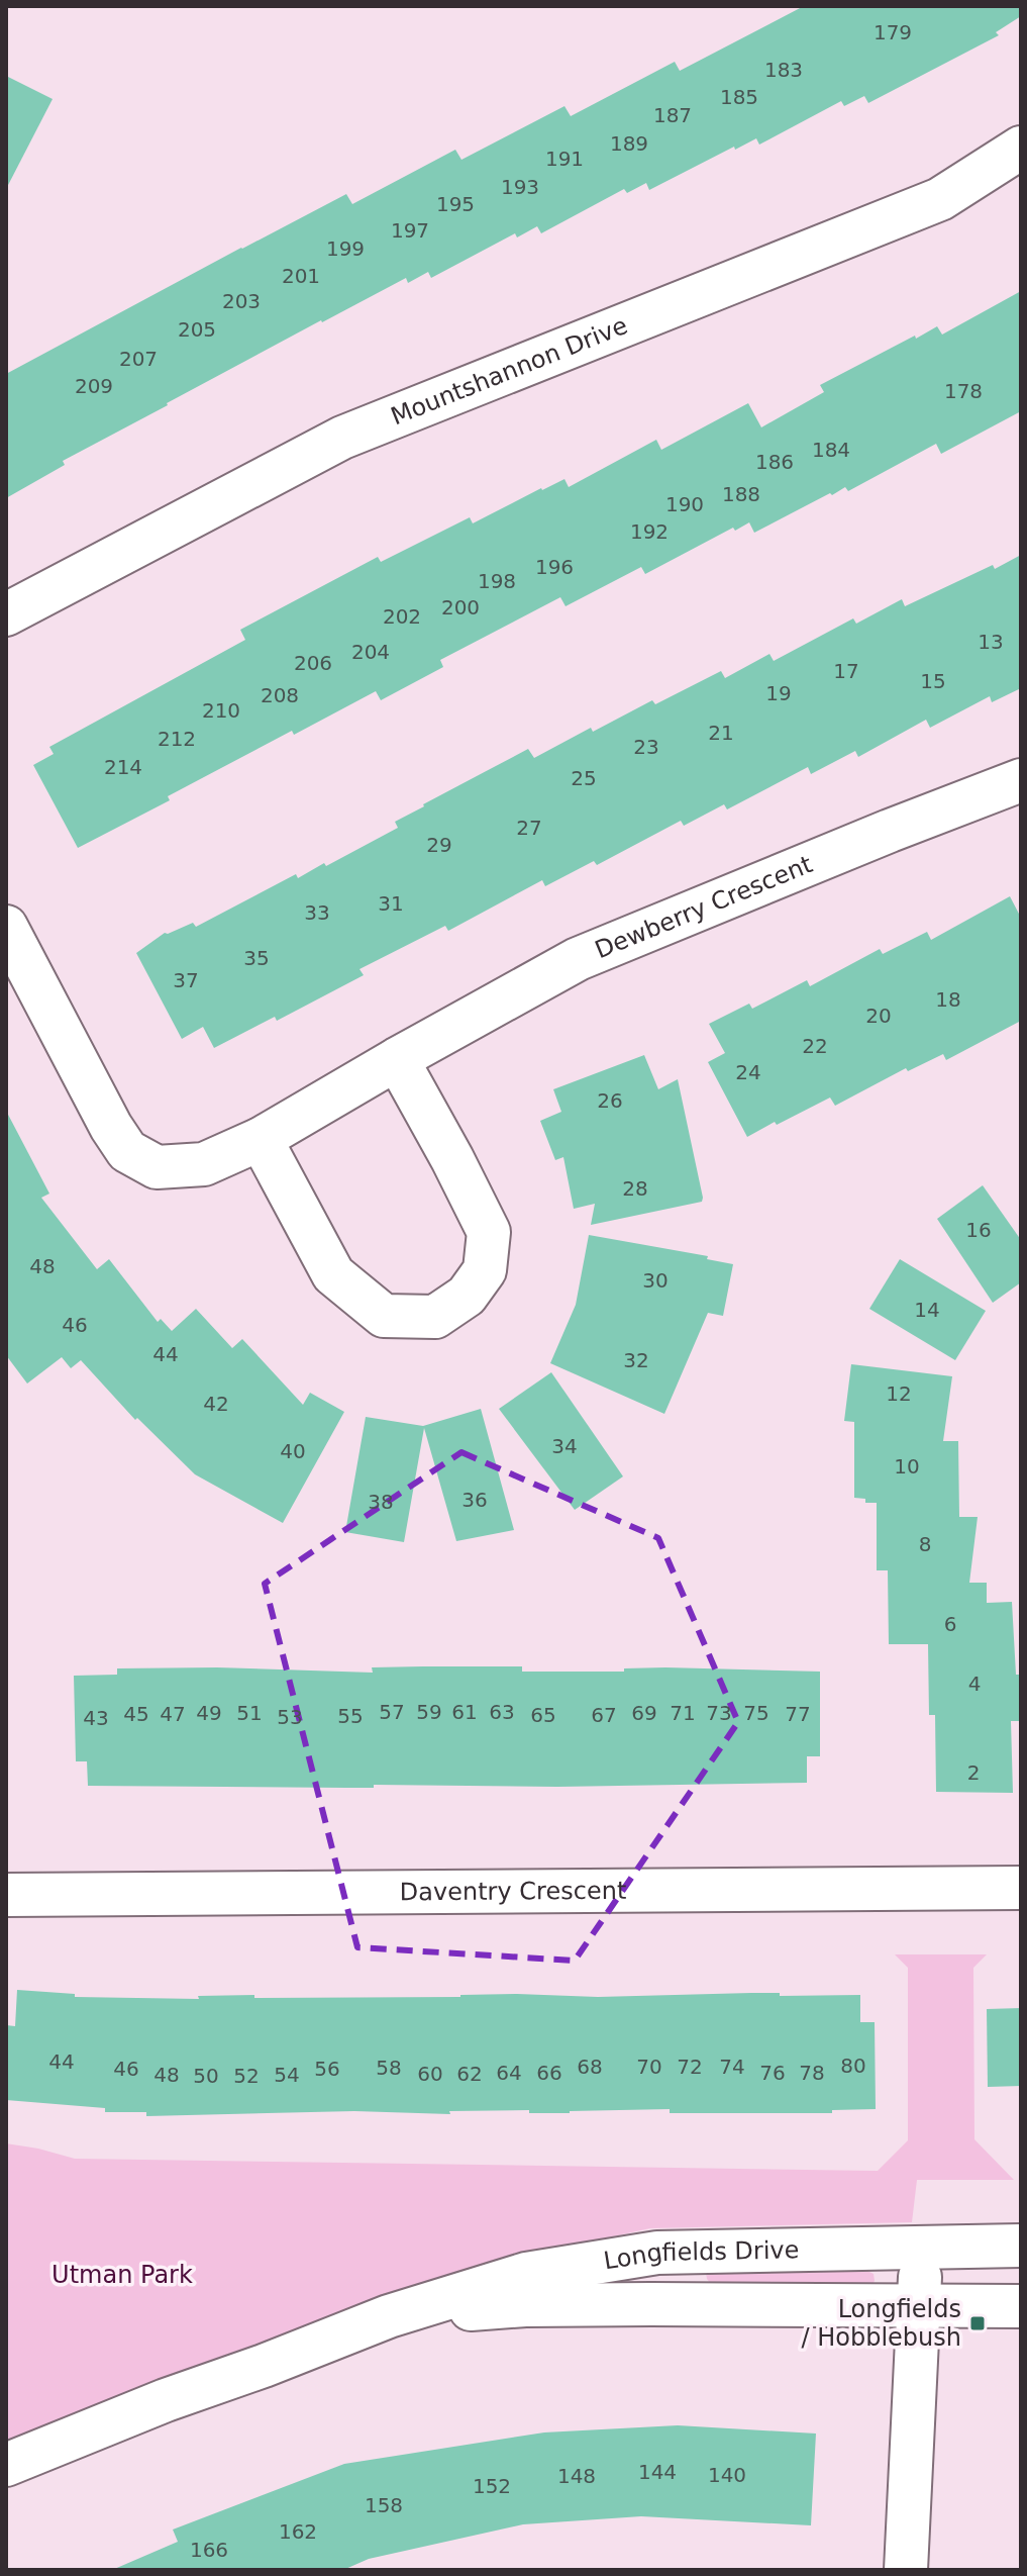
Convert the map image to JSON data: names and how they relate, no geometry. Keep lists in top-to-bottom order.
{
  "streets": {
    "street": [
      "Mountshannon Drive",
      "Dewberry Crescent",
      "Daventry Crescent",
      "Longfields Drive"
    ]
  },
  "parks": ["Utman Park"],
  "places": {
    "transit": ["Longfields / Hobblebush"]
  },
  "house_numbers": [
    "179",
    "183",
    "185",
    "187",
    "189",
    "191",
    "193",
    "195",
    "197",
    "199",
    "201",
    "203",
    "205",
    "207",
    "209",
    "178",
    "184",
    "186",
    "188",
    "190",
    "192",
    "196",
    "198",
    "200",
    "202",
    "13",
    "204",
    "206",
    "17",
    "15",
    "19",
    "208",
    "210",
    "21",
    "212",
    "23",
    "214",
    "25",
    "27",
    "29",
    "31",
    "33",
    "35",
    "37",
    "18",
    "20",
    "22",
    "24",
    "26",
    "28",
    "16",
    "48",
    "30",
    "14",
    "46",
    "44",
    "32",
    "12",
    "42",
    "34",
    "40",
    "10",
    "36",
    "38",
    "8",
    "6",
    "4",
    "57",
    "59",
    "61",
    "63",
    "49",
    "51",
    "69",
    "71",
    "73",
    "75",
    "45",
    "47",
    "77",
    "65",
    "67",
    "55",
    "53",
    "43",
    "2",
    "44",
    "80",
    "68",
    "70",
    "72",
    "74",
    "58",
    "46",
    "56",
    "64",
    "66",
    "76",
    "78",
    "60",
    "62",
    "48",
    "54",
    "50",
    "52",
    "144",
    "140",
    "148",
    "152",
    "158",
    "162",
    "166"
  ]
}
